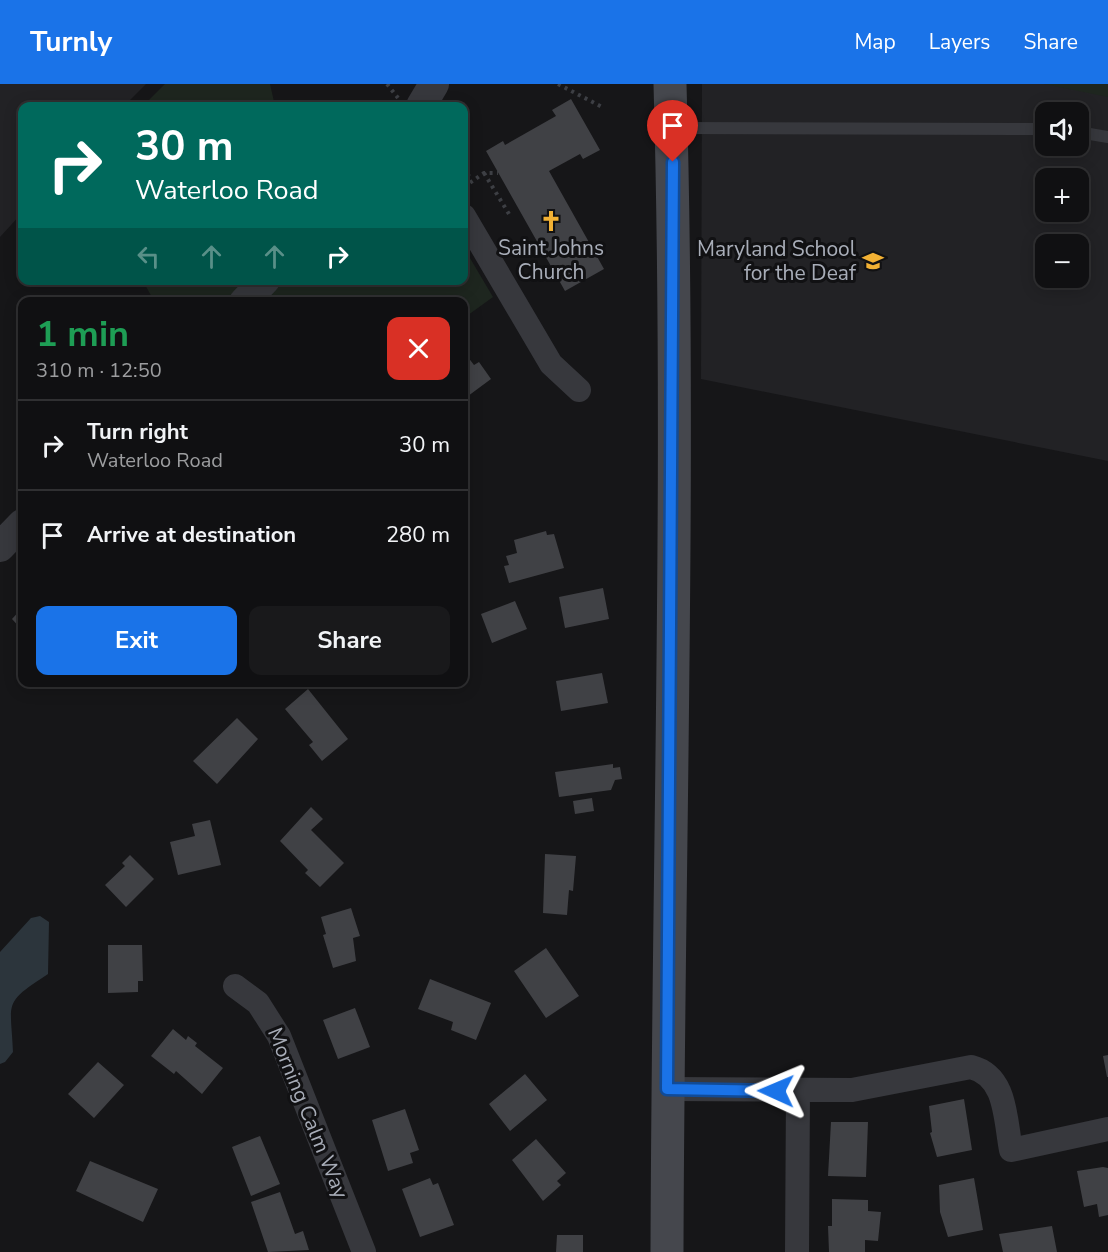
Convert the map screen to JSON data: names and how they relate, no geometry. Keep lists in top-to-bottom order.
{
  "streets": {
    "street": ["Morning Calm Way"]
  },
  "places": {
    "church": ["Saint Johns Church"],
    "school or university": ["Maryland School for the Deaf"]
  },
  "page": {
    "header": "Turnly",
    "nav": ["Map", "Layers", "Share"],
    "map_buttons": ["+", "−"],
    "turn": ["30 m", "Waterloo Road"],
    "heading": ["1 min", "310 m · 12:50"],
    "list": [
      {
        "name": "Turn right",
        "note": "Waterloo Road",
        "value": "30 m"
      },
      {
        "name": "Arrive at destination",
        "value": "280 m"
      }
    ],
    "buttons": ["Exit", "Share"]
  }
}
